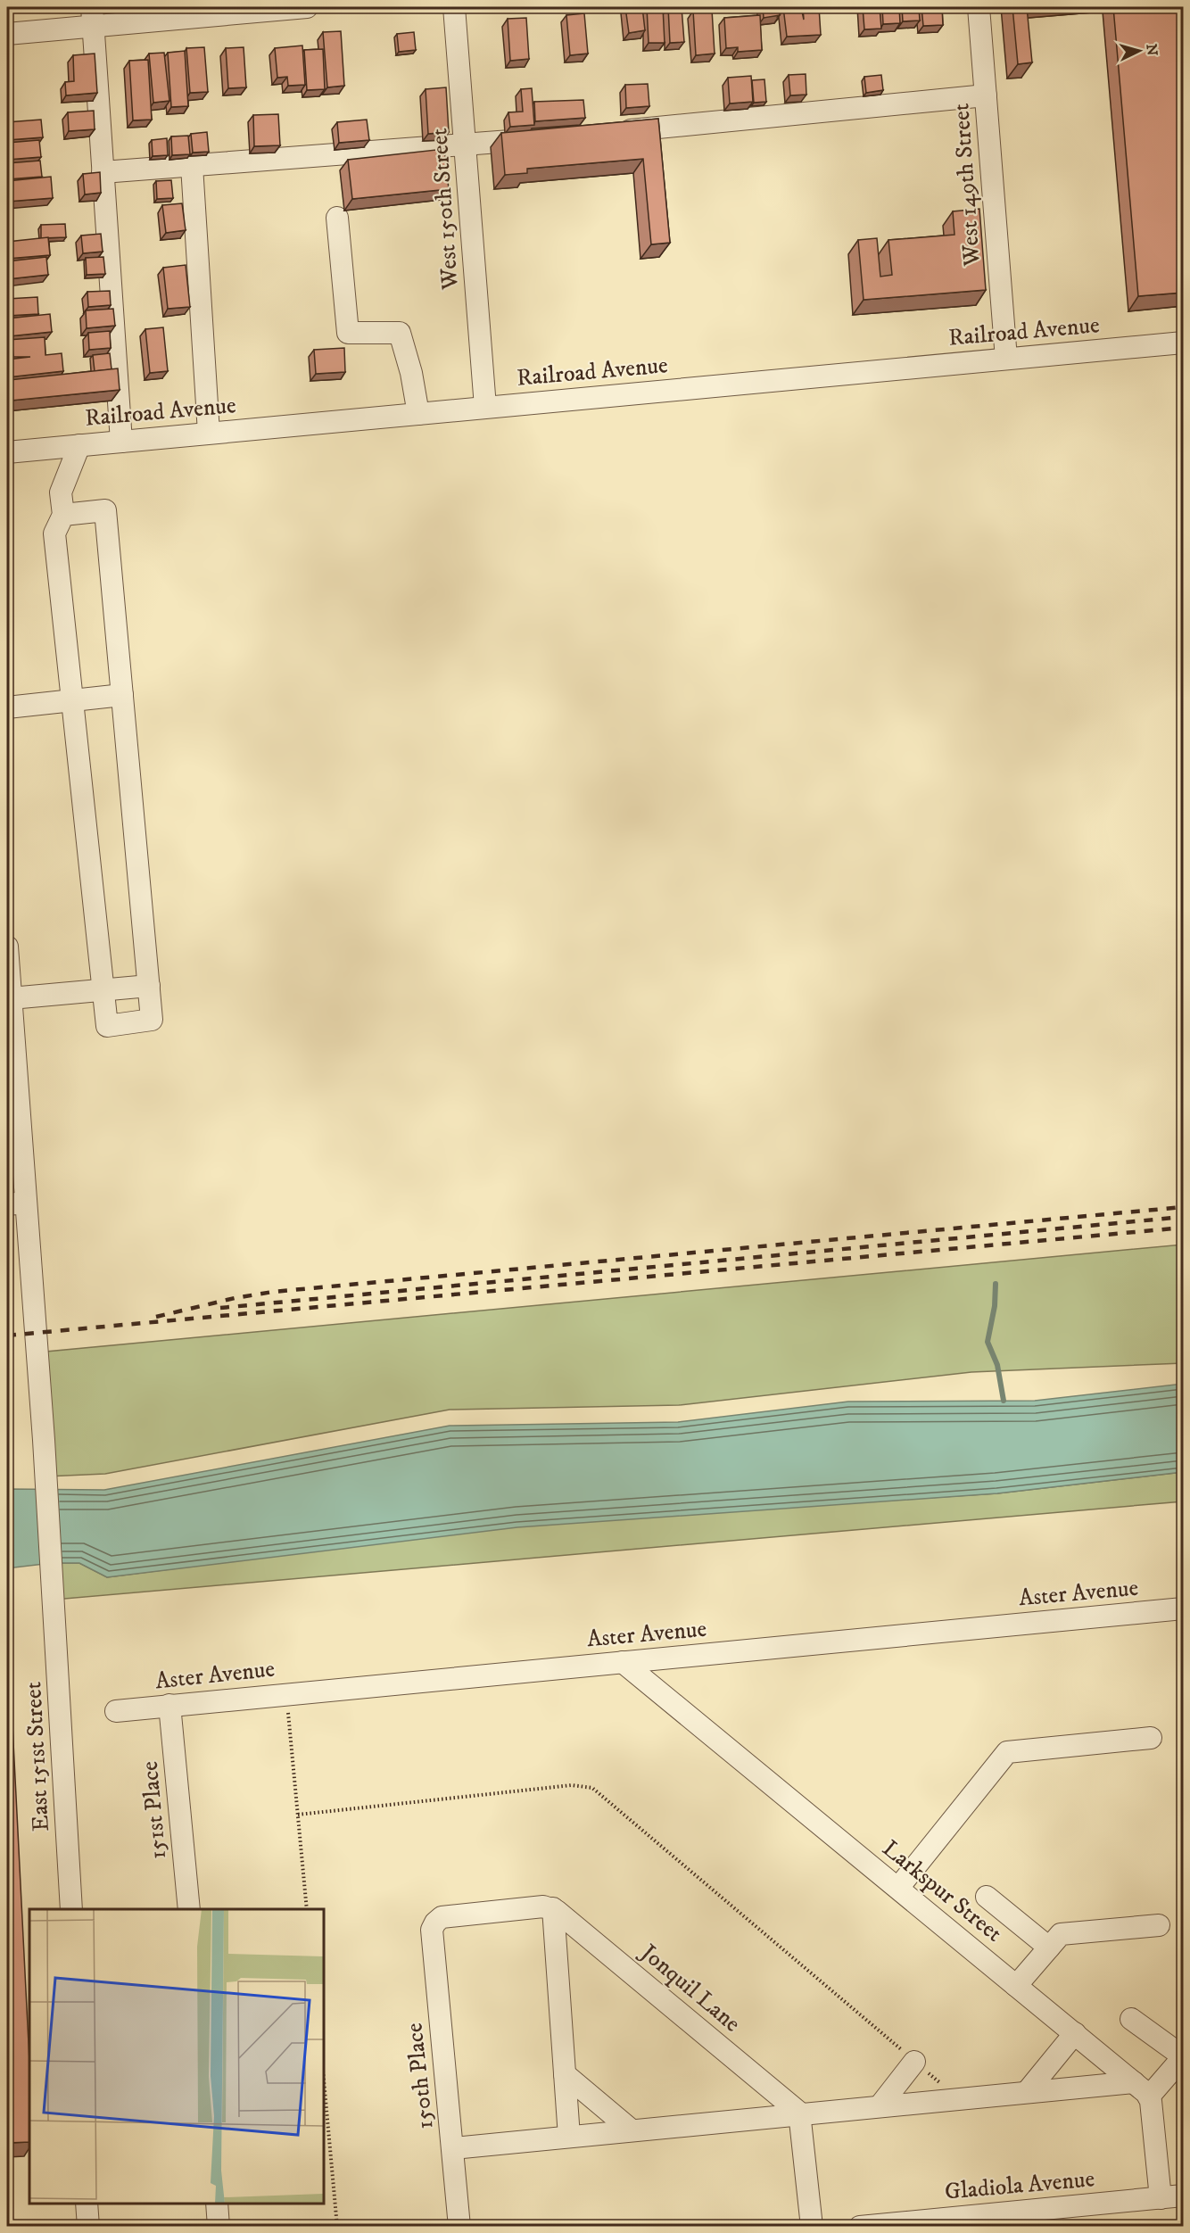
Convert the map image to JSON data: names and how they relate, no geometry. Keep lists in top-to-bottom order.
{
  "streets": {
    "street": [
      "West 149th Street",
      "West 150th Street",
      "Railroad Avenue",
      "Aster Avenue",
      "East 151st Street",
      "151st Place",
      "Larkspur Street",
      "Jonquil Lane",
      "150th Place",
      "Gladiola Avenue"
    ]
  },
  "crossings": [
    ["West 149th Street", "Railroad Avenue"],
    ["West 150th Street", "Railroad Avenue"],
    ["Aster Avenue", "151st Place"],
    ["Aster Avenue", "Larkspur Street"],
    ["Jonquil Lane", "150th Place"]
  ],
  "north": "right"
}
